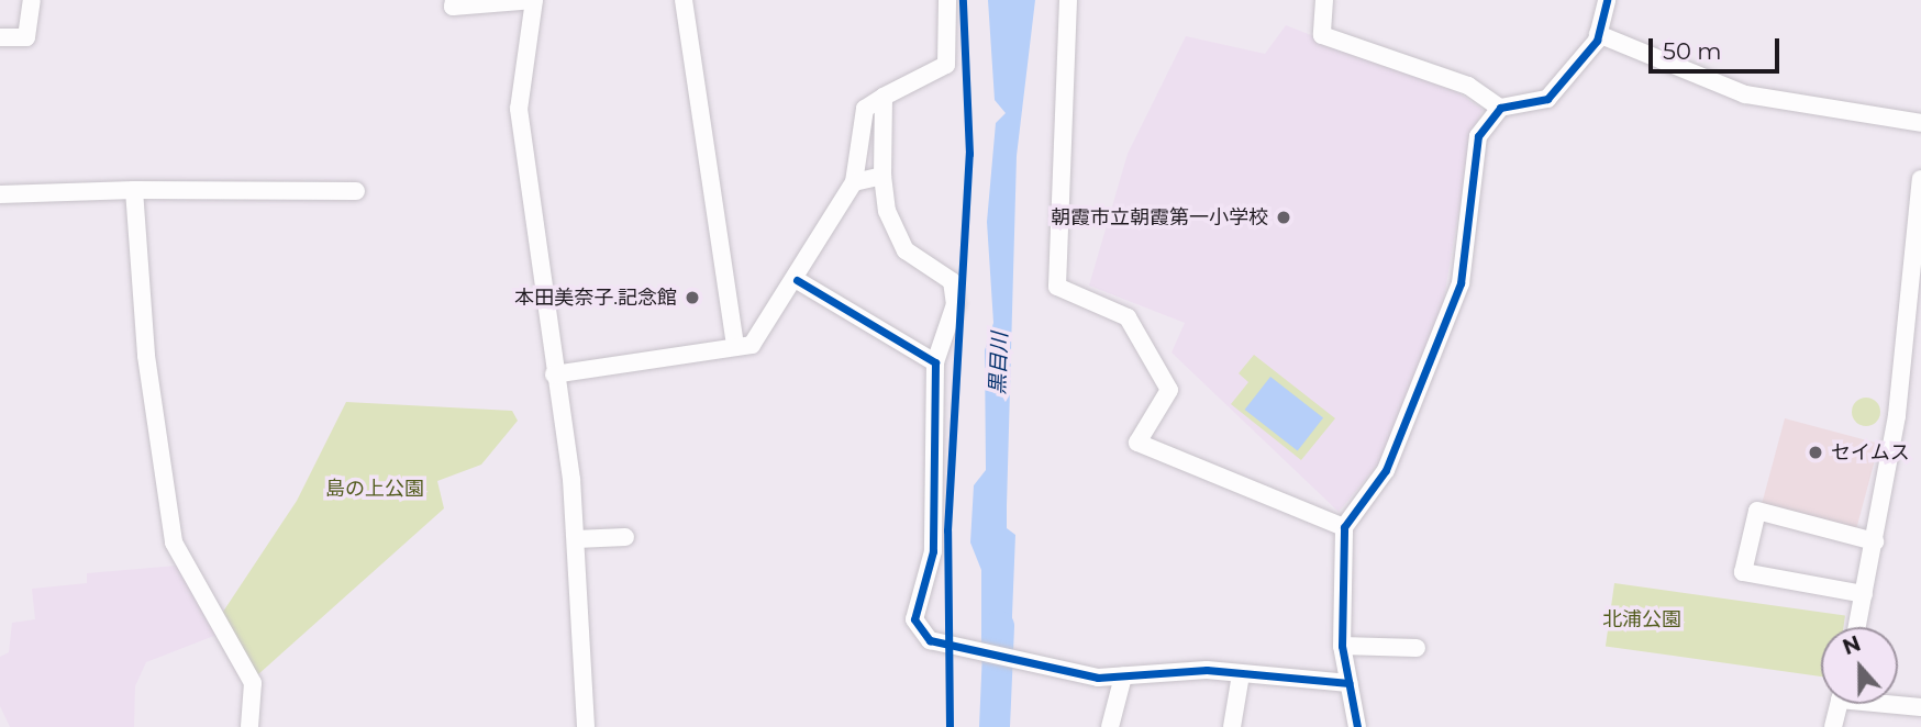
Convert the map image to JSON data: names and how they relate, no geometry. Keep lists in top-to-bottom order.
{
  "water": ["黒目川"],
  "parks": ["島の上公園", "北浦公園"],
  "places": ["朝霞市立朝霞第一小学校", "本田美奈子.記念館", "セイムス"],
  "scale_bar": "50 m",
  "north": "top"
}
